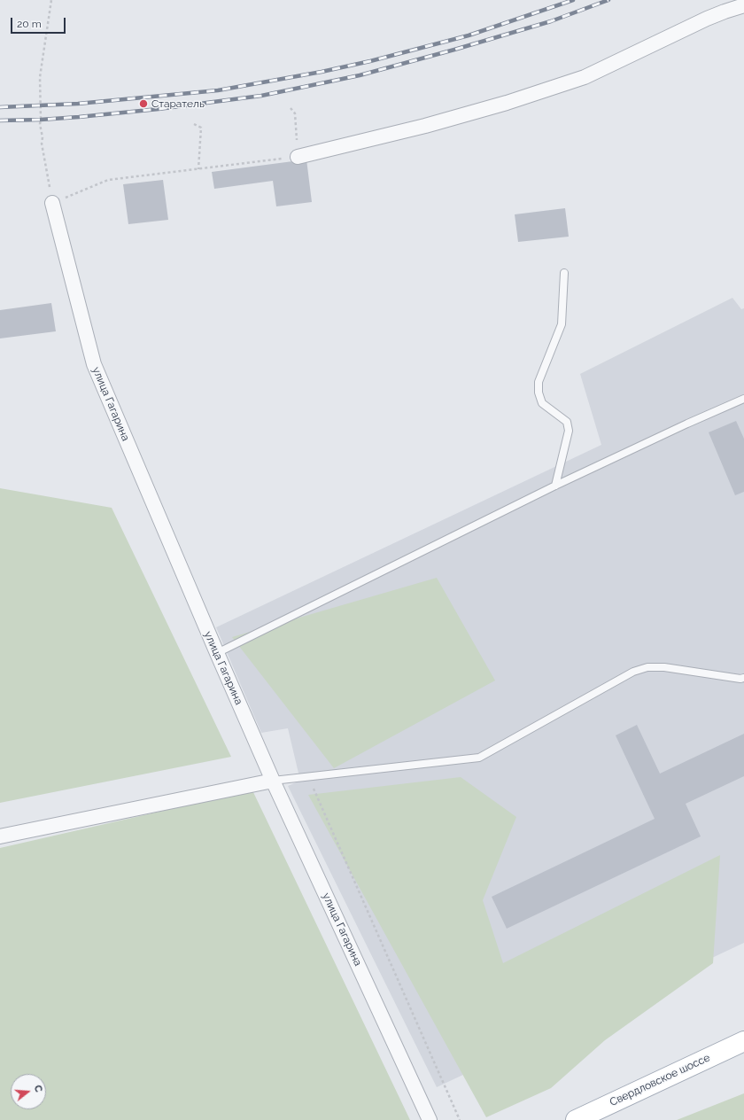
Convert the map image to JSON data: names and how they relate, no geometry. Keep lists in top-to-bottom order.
{
  "streets": {
    "main road": ["Свердловское шоссе"],
    "street": ["улица Гагарина"]
  },
  "places": ["Старатель"],
  "scale_bar": "20 m",
  "north": "right"
}
